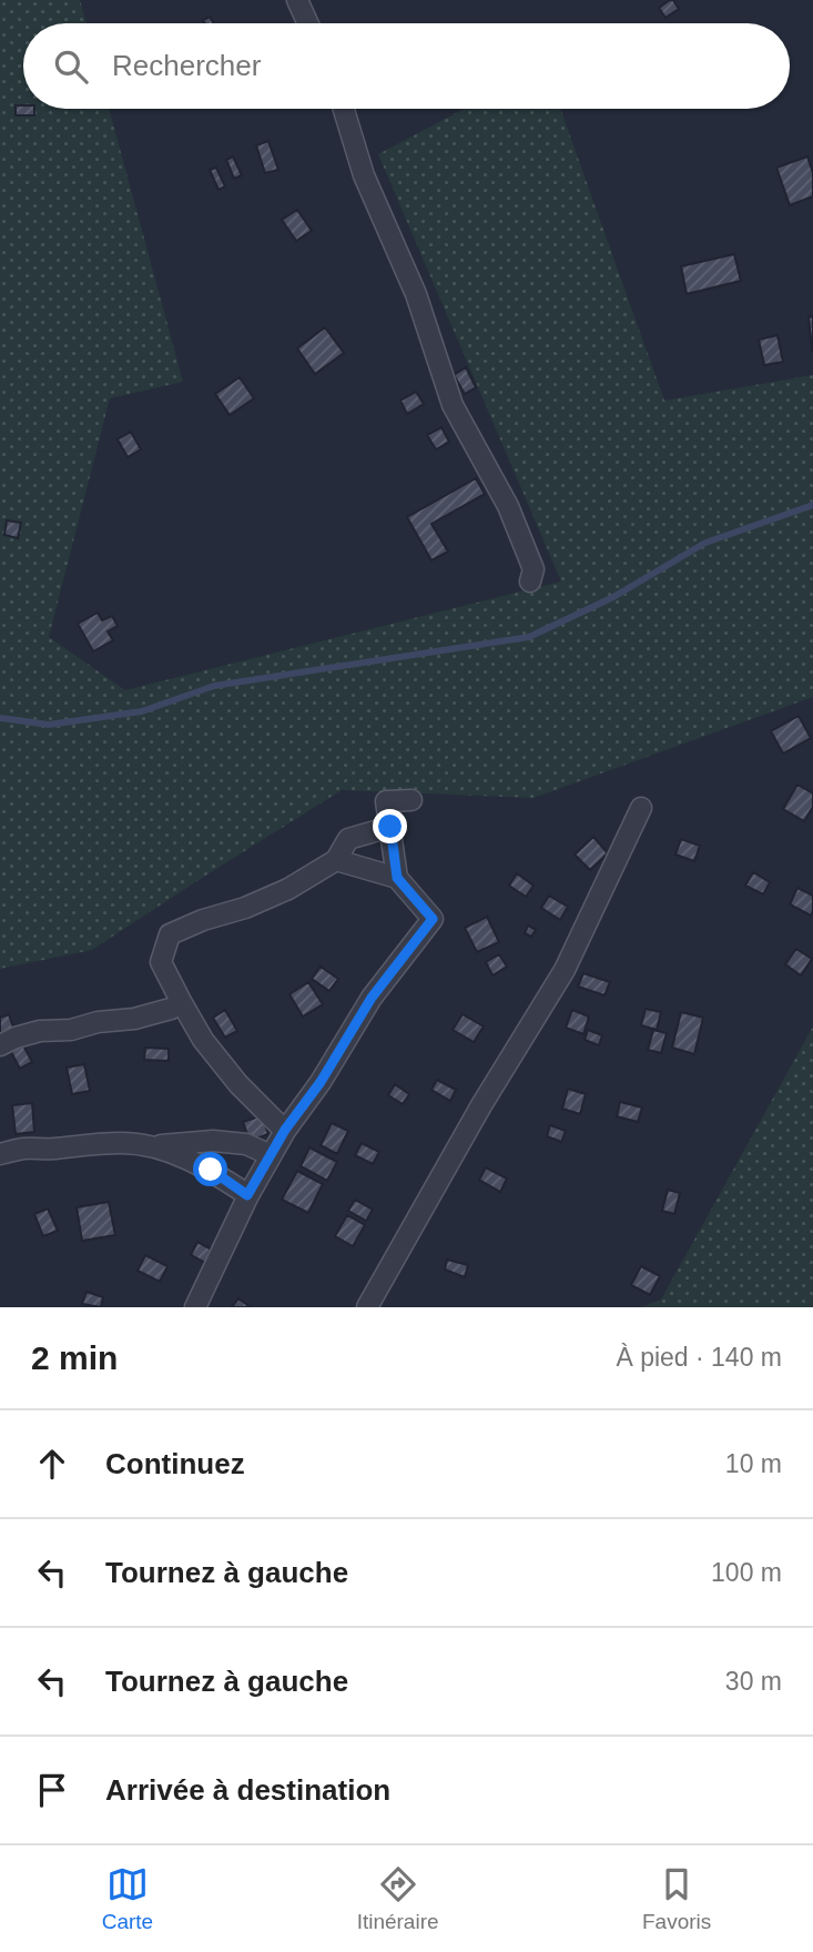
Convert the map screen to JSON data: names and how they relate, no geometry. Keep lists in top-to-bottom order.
{
  "page": {
    "search": "Rechercher",
    "heading": ["2 min", "À pied · 140 m"],
    "list": [
      ["Continuez", "10 m"],
      ["Tournez à gauche", "100 m"],
      ["Tournez à gauche", "30 m"],
      "Arrivée à destination"
    ],
    "nav": ["Carte", "Itinéraire", "Favoris"]
  }
}
